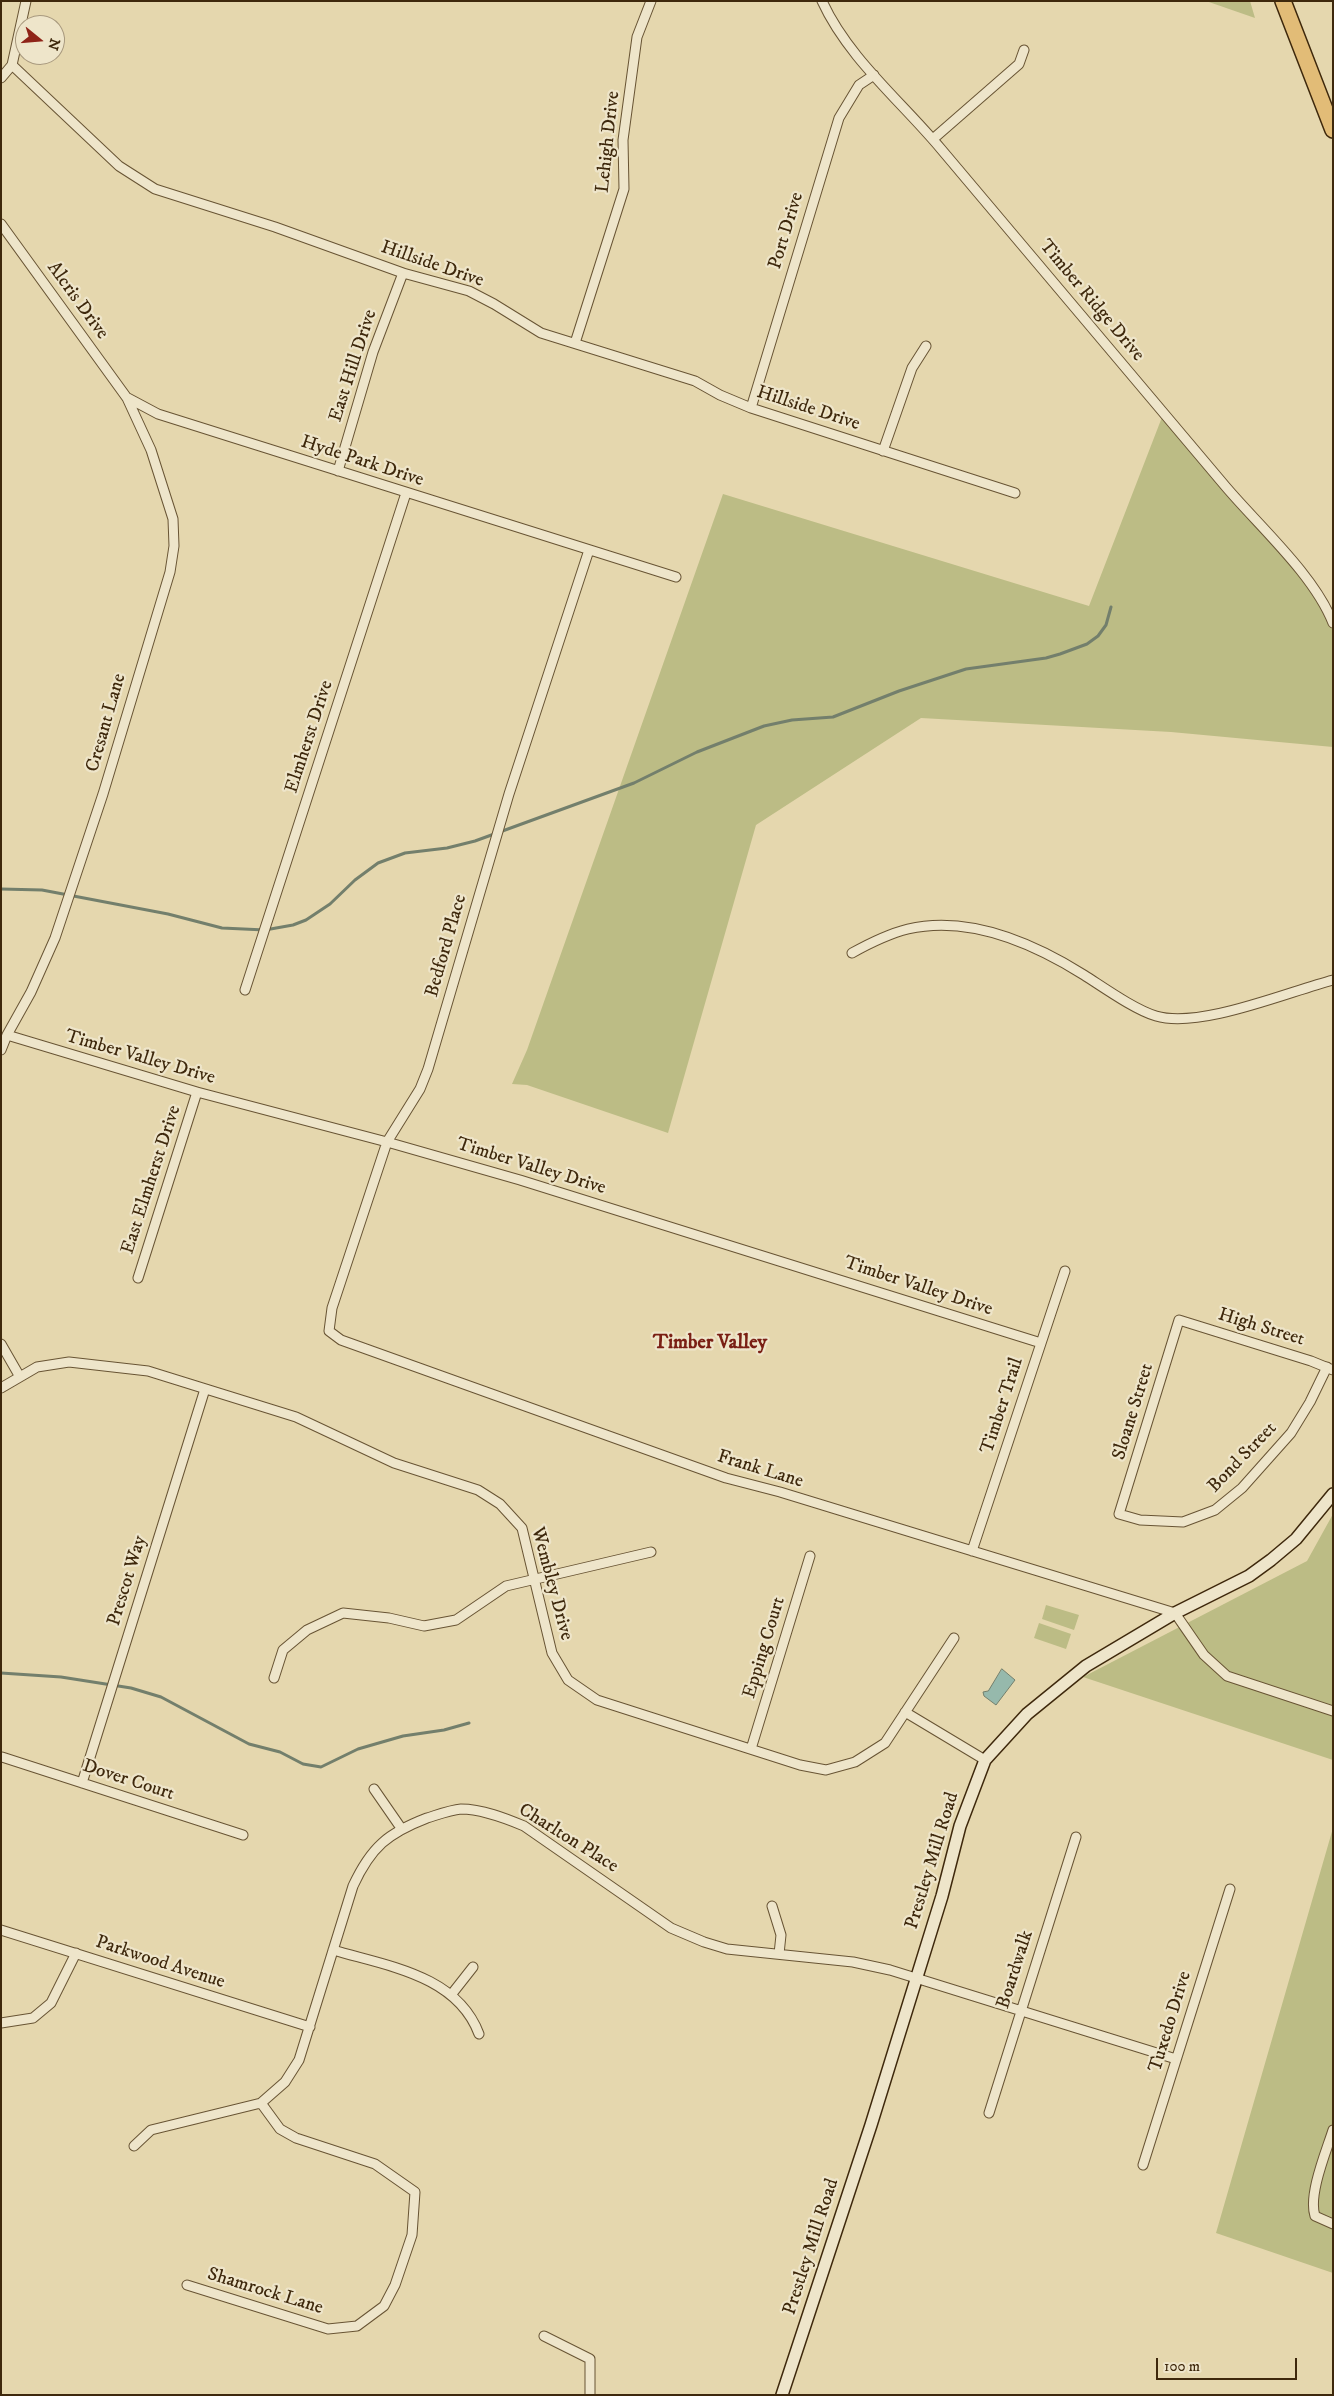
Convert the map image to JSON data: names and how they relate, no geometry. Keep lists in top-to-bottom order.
{
  "streets": {
    "street": [
      "Lehigh Drive",
      "Port Drive",
      "Hillside Drive",
      "Alcris Drive",
      "Timber Ridge Drive",
      "East Hill Drive",
      "Hyde Park Drive",
      "Cresant Lane",
      "Elmherst Drive",
      "Bedford Place",
      "Timber Valley Drive",
      "East Elmherst Drive",
      "High Street",
      "Timber Trail",
      "Sloane Street",
      "Bond Street",
      "Frank Lane",
      "Prescot Way",
      "Wembley Drive",
      "Epping Court",
      "Dover Court",
      "Charlton Place",
      "Prestley Mill Road",
      "Parkwood Avenue",
      "Boardwalk",
      "Tuxedo Drive",
      "Shamrock Lane"
    ]
  },
  "crossings": [
    ["Lehigh Drive", "Hillside Drive"],
    ["Port Drive", "Hillside Drive"],
    ["Port Drive", "Timber Ridge Drive"],
    ["Hillside Drive", "East Hill Drive"],
    ["Alcris Drive", "Hyde Park Drive"],
    ["Alcris Drive", "Cresant Lane"],
    ["East Hill Drive", "Hyde Park Drive"],
    ["Hyde Park Drive", "Cresant Lane"],
    ["Hyde Park Drive", "Elmherst Drive"],
    ["Hyde Park Drive", "Bedford Place"],
    ["Cresant Lane", "Timber Valley Drive"],
    ["Bedford Place", "Timber Valley Drive"],
    ["Bedford Place", "Frank Lane"],
    ["Timber Valley Drive", "East Elmherst Drive"],
    ["Timber Valley Drive", "Timber Trail"],
    ["High Street", "Sloane Street"],
    ["High Street", "Bond Street"],
    ["Timber Trail", "Frank Lane"],
    ["Sloane Street", "Bond Street"],
    ["Frank Lane", "Prestley Mill Road"],
    ["Prescot Way", "Wembley Drive"],
    ["Prescot Way", "Dover Court"],
    ["Wembley Drive", "Epping Court"],
    ["Charlton Place", "Prestley Mill Road"],
    ["Charlton Place", "Parkwood Avenue"],
    ["Charlton Place", "Boardwalk"],
    ["Charlton Place", "Tuxedo Drive"],
    ["Charlton Place", "Shamrock Lane"]
  ],
  "districts": ["Timber Valley"],
  "scale_bar": "100 m",
  "north": "right"
}
